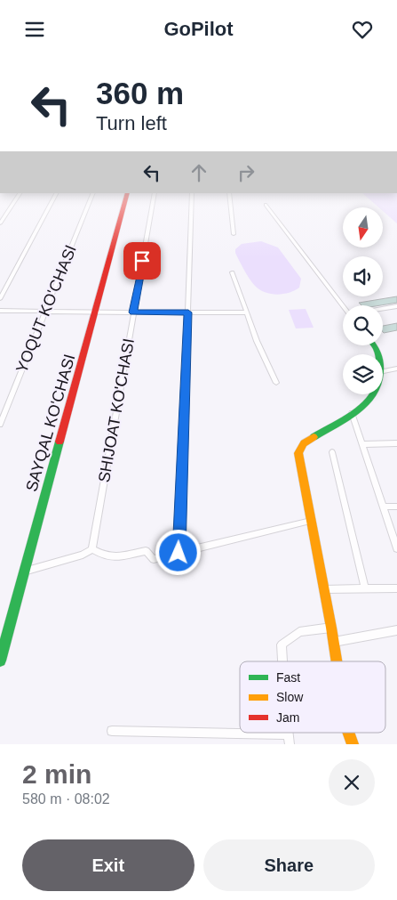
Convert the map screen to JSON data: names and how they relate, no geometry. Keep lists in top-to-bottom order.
{
  "streets": {
    "street": ["YOQUT KO'CHASI", "SHIJOAT KO'CHASI", "SAYQAL KO'CHASI"]
  },
  "legend": ["Fast", "Slow", "Jam"],
  "north": "bottom",
  "page": {
    "header": "GoPilot",
    "turn": ["360 m", "Turn left"],
    "heading": ["2 min", "580 m · 08:02"],
    "buttons": ["Exit", "Share"]
  }
}
